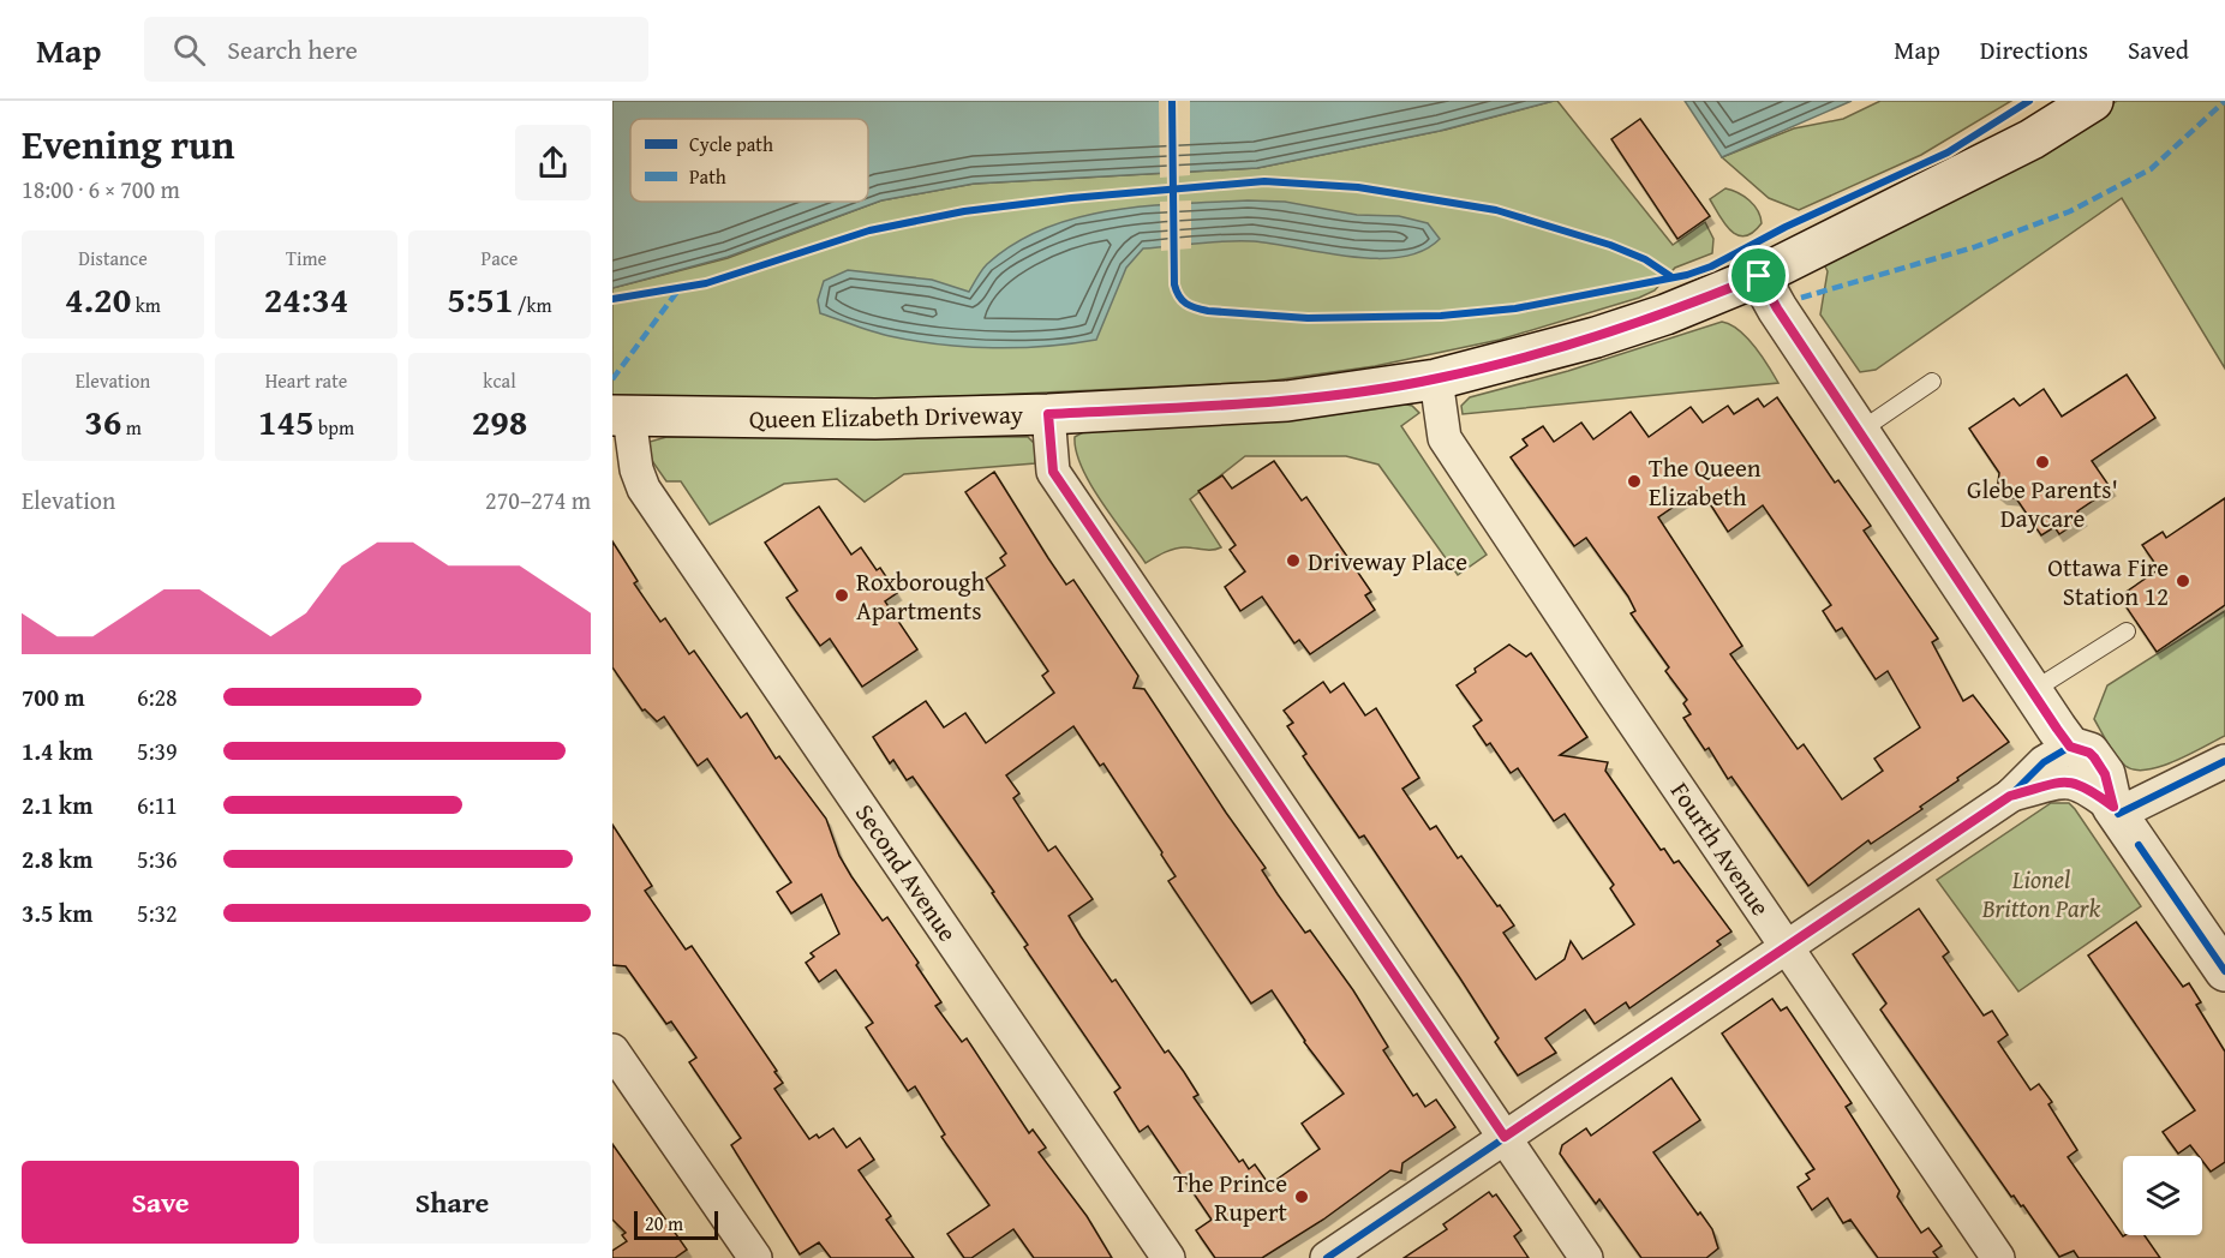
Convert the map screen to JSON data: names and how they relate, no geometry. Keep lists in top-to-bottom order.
{
  "streets": {
    "main road": ["Queen Elizabeth Driveway"],
    "street": ["Fourth Avenue", "Second Avenue"]
  },
  "crossings": [
    ["Queen Elizabeth Driveway", "Fourth Avenue"],
    ["Queen Elizabeth Driveway", "Second Avenue"]
  ],
  "parks": ["Lionel Britton Park"],
  "places": [
    "Glebe Parents' Daycare",
    "The Queen Elizabeth",
    "Driveway Place",
    "Ottawa Fire Station 12",
    "Roxborough Apartments",
    "The Prince Rupert"
  ],
  "legend": ["Cycle path", "Path"],
  "scale_bar": "20 m",
  "page": {
    "header": "Map",
    "search": "Search here",
    "nav": ["Map", "Directions", "Saved"],
    "heading": ["Evening run", "18:00 · 6 × 700 m"],
    "stats": [
      ["Distance", "4.20 km"],
      ["Time", "24:34"],
      ["Pace", "5:51 /km"],
      ["Elevation", "36 m"],
      ["Heart rate", "145 bpm"],
      ["kcal", "298"]
    ],
    "chart": ["Elevation", "270–274 m"],
    "list": [
      {
        "name": "700 m",
        "note": "6:28"
      },
      {
        "name": "1.4 km",
        "note": "5:39"
      },
      {
        "name": "2.1 km",
        "note": "6:11"
      },
      {
        "name": "2.8 km",
        "note": "5:36"
      },
      {
        "name": "3.5 km",
        "note": "5:32"
      }
    ],
    "buttons": ["Save", "Share"],
    "scale": "20 m"
  }
}
